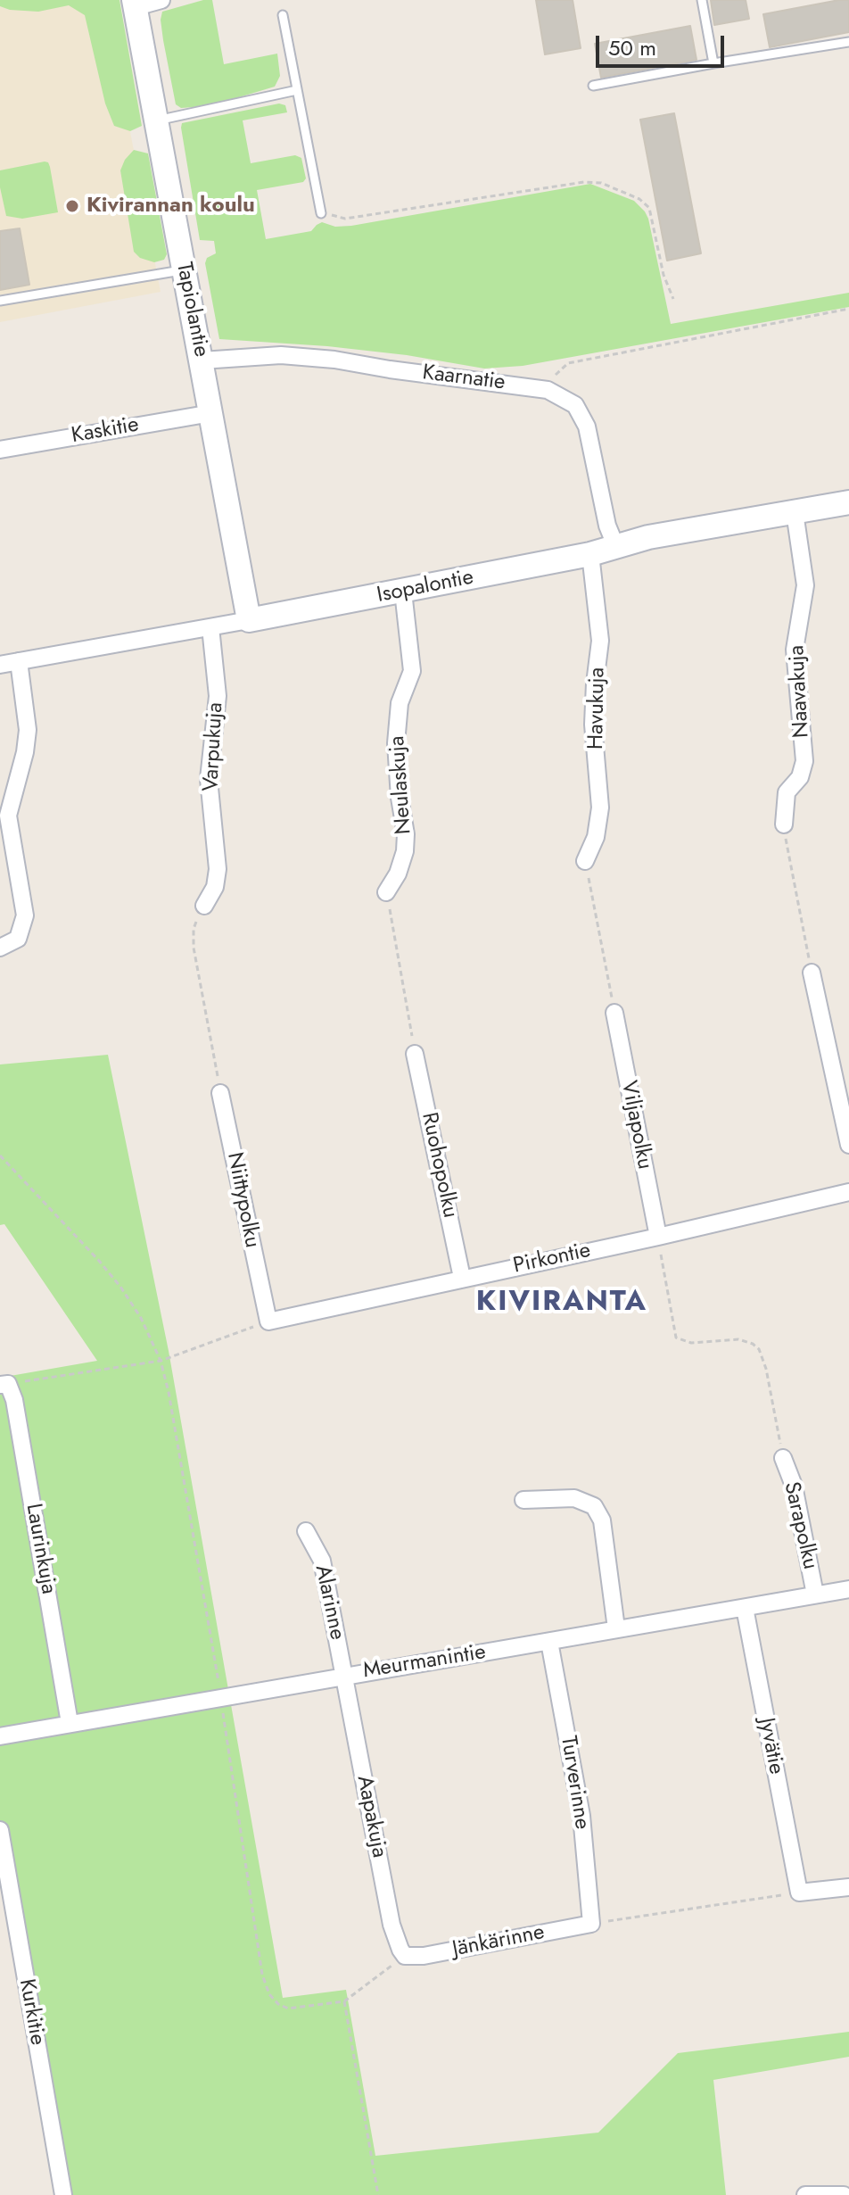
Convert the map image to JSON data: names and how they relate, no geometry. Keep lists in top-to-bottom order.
{
  "streets": {
    "street": [
      "Tapiolantie",
      "Kaarnatie",
      "Kaskitie",
      "Isopalontie",
      "Naavakuja",
      "Havukuja",
      "Varpukuja",
      "Neulaskuja",
      "Viljapolku",
      "Ruohopolku",
      "Niittypolku",
      "Pirkontie",
      "Sarapolku",
      "Laurinkuja",
      "Alarinne",
      "Meurmanintie",
      "Jyvätie",
      "Turverinne",
      "Aapakuja",
      "Jänkärinne",
      "Kurkitie"
    ]
  },
  "crossings": [
    ["Tapiolantie", "Kaarnatie"],
    ["Tapiolantie", "Kaskitie"],
    ["Tapiolantie", "Isopalontie"],
    ["Kaarnatie", "Isopalontie"],
    ["Isopalontie", "Naavakuja"],
    ["Isopalontie", "Havukuja"],
    ["Isopalontie", "Varpukuja"],
    ["Isopalontie", "Neulaskuja"],
    ["Viljapolku", "Pirkontie"],
    ["Ruohopolku", "Pirkontie"],
    ["Niittypolku", "Pirkontie"],
    ["Sarapolku", "Meurmanintie"],
    ["Laurinkuja", "Meurmanintie"],
    ["Alarinne", "Meurmanintie"],
    ["Alarinne", "Aapakuja"],
    ["Meurmanintie", "Jyvätie"],
    ["Meurmanintie", "Turverinne"],
    ["Meurmanintie", "Aapakuja"],
    ["Turverinne", "Jänkärinne"],
    ["Aapakuja", "Jänkärinne"]
  ],
  "districts": ["KIVIRANTA"],
  "places": ["Kivirannan koulu"],
  "scale_bar": "50 m"
}
